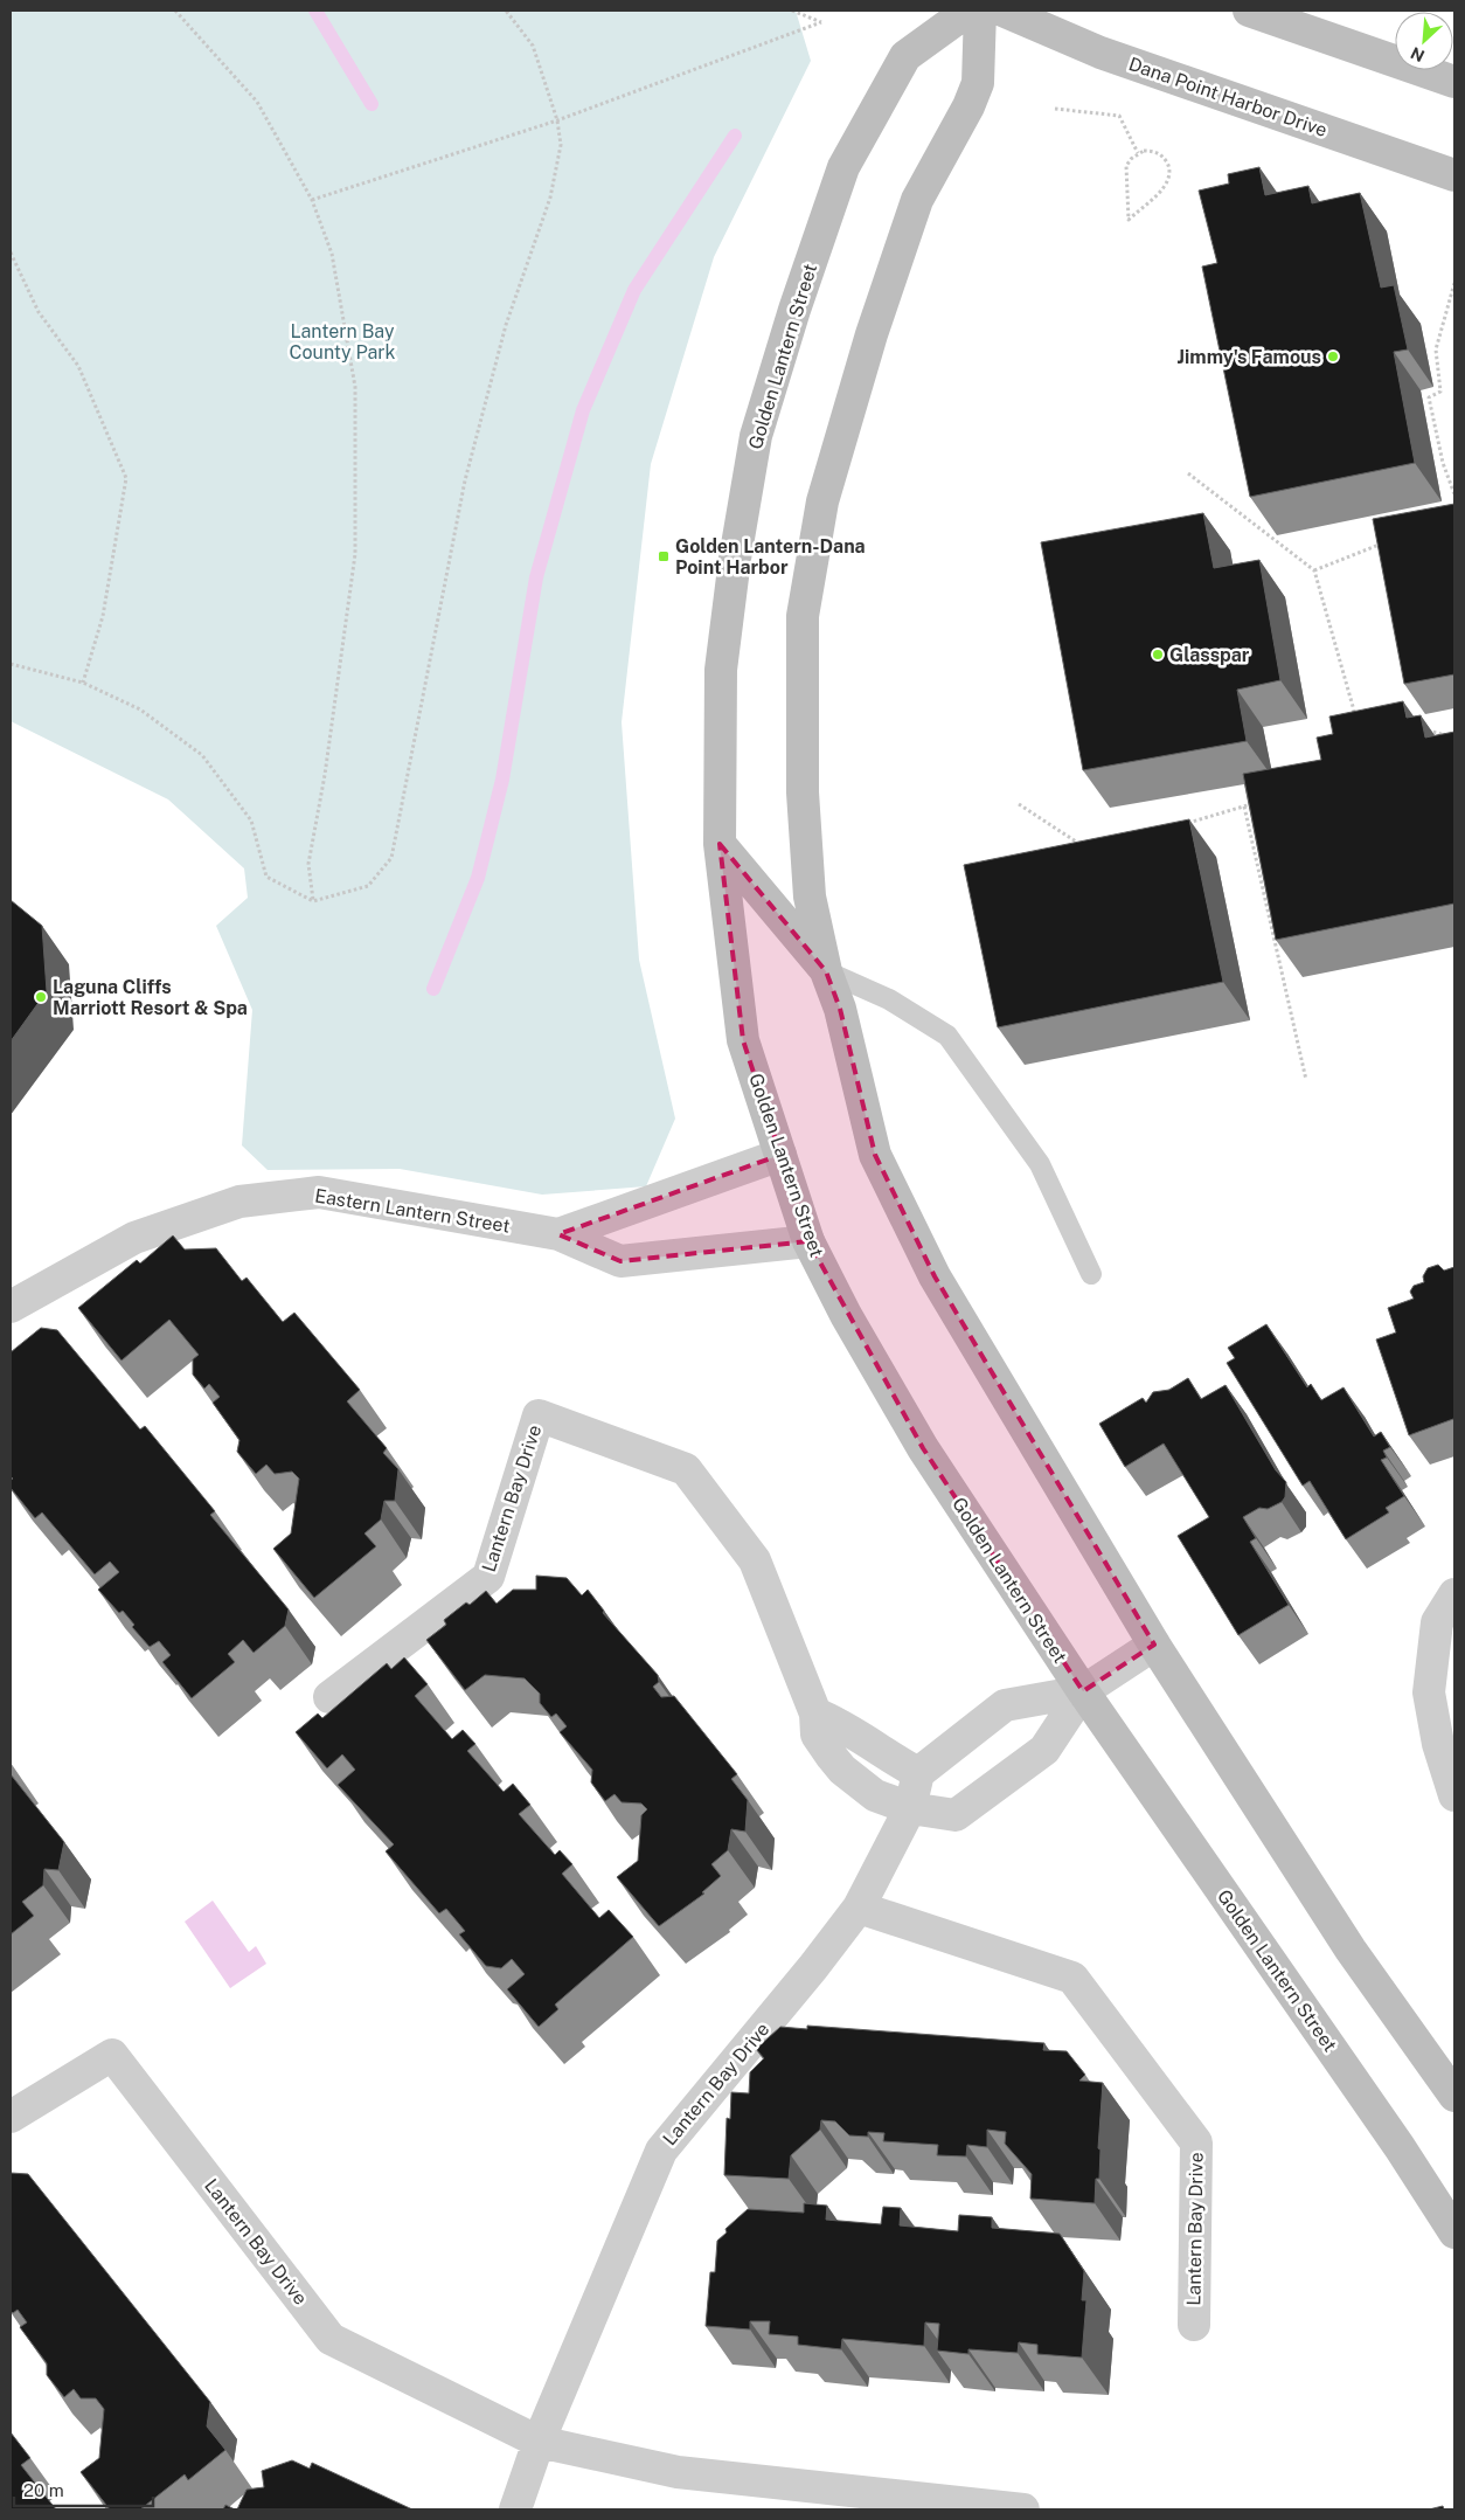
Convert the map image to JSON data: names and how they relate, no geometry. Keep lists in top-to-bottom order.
{
  "streets": {
    "main road": ["Dana Point Harbor Drive", "Golden Lantern Street"],
    "street": ["Eastern Lantern Street", "Lantern Bay Drive"]
  },
  "crossings": [
    ["Golden Lantern Street", "Eastern Lantern Street"],
    ["Golden Lantern Street", "Lantern Bay Drive"]
  ],
  "parks": ["Lantern Bay County Park"],
  "places": {
    "other": ["Jimmy's Famous", "Glasspar", "Laguna Cliffs Marriott Resort & Spa"],
    "transit": ["Golden Lantern-Dana Point Harbor"]
  },
  "scale_bar": "20 m",
  "north": "bottom left"
}
